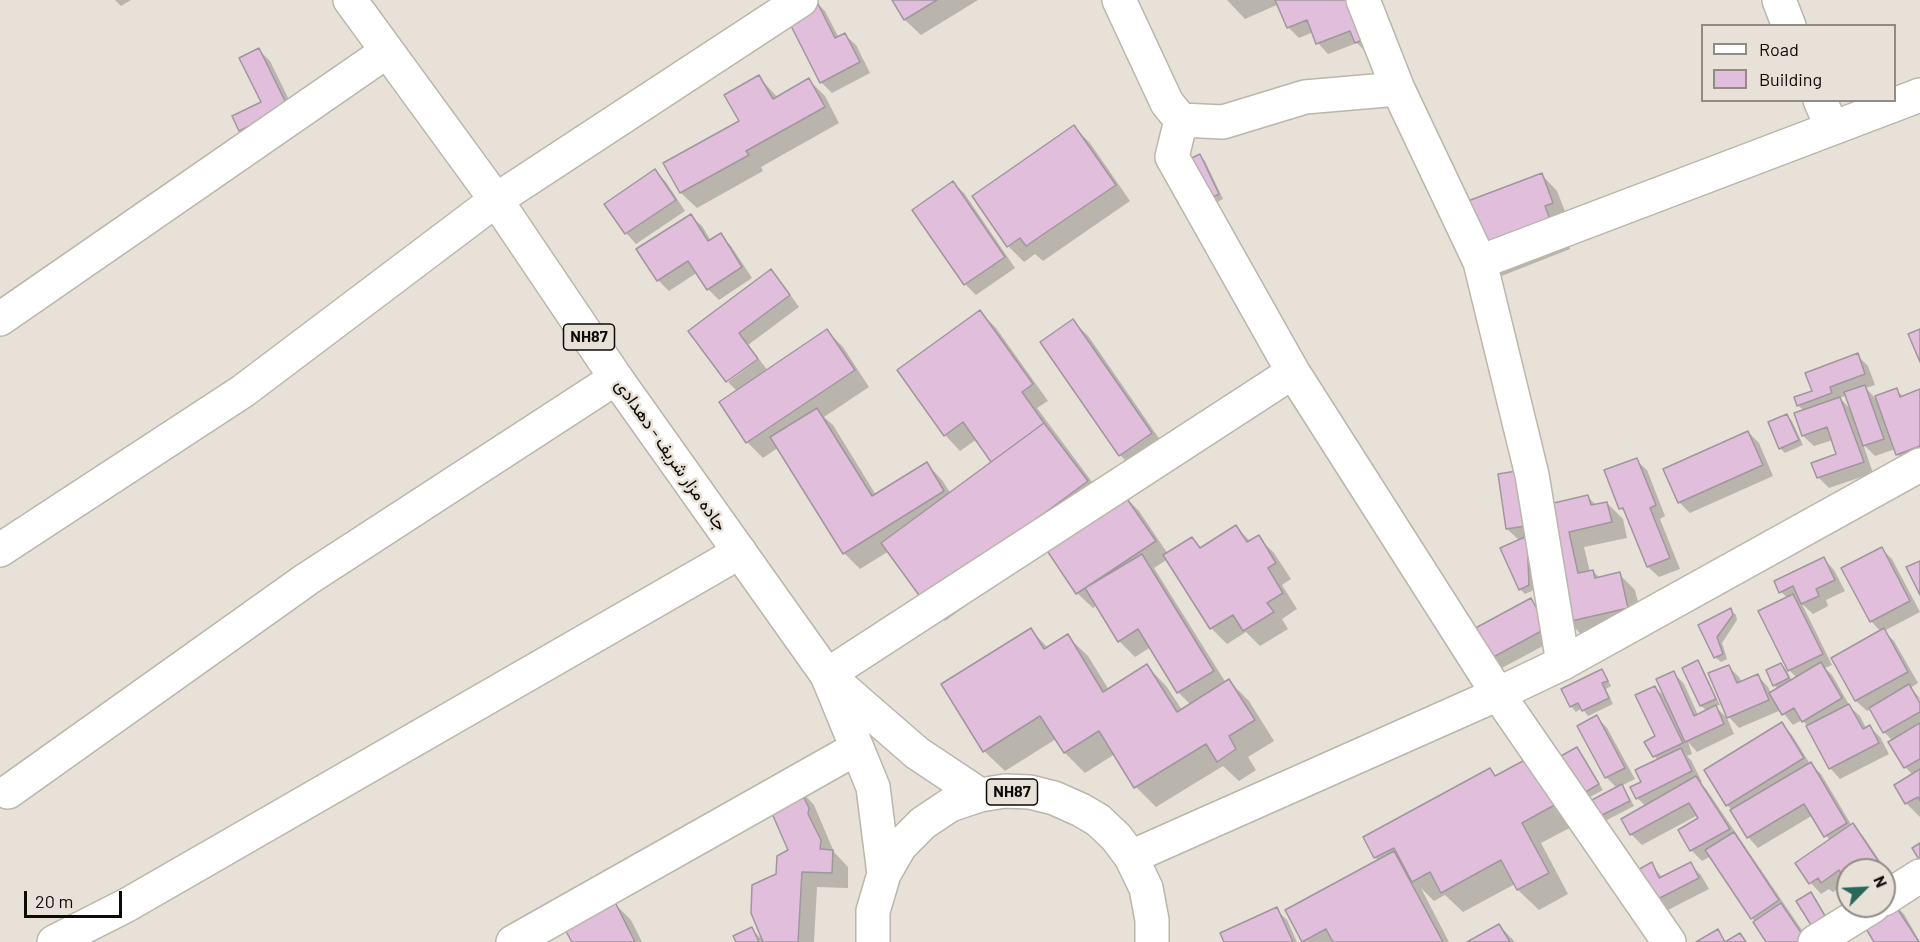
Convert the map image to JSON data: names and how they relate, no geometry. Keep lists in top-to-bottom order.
{
  "streets": {
    "street": ["NH87", "جاده مزار شریف - دهدادی"]
  },
  "crossings": [
    ["NH87", "جاده مزار شریف - دهدادی"]
  ],
  "legend": ["Road", "Building"],
  "scale_bar": "20 m",
  "north": "top right"
}
